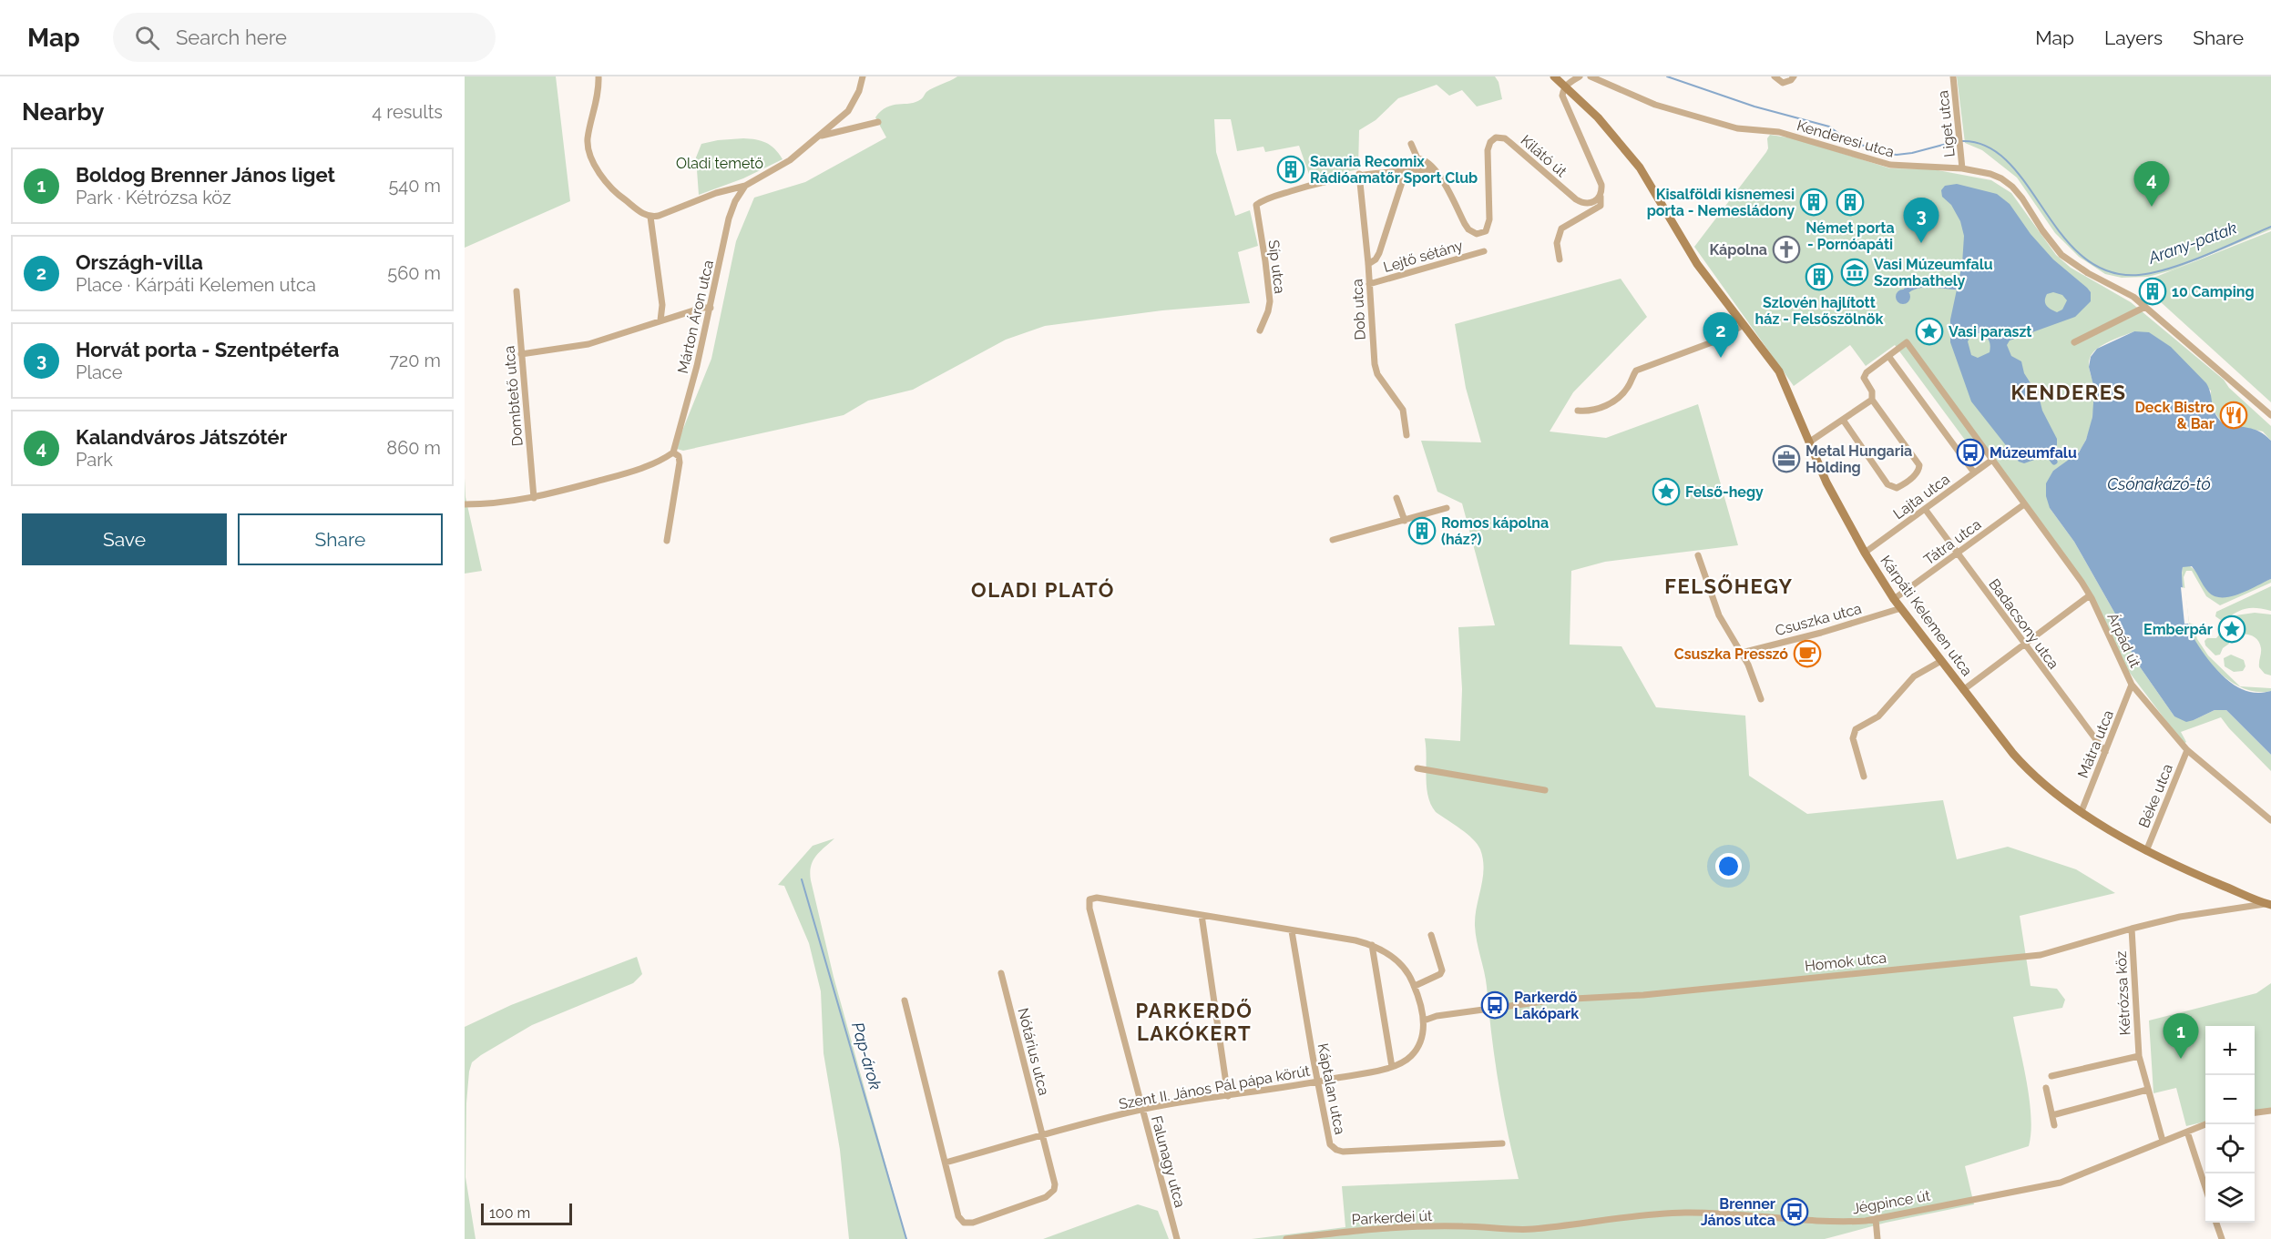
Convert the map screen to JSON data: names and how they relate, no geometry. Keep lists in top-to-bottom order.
{
  "streets": {
    "street": [
      "Liget utca",
      "Kenderesi utca",
      "Kilátó út",
      "Lejtő sétány",
      "Síp utca",
      "Dob utca",
      "Márton Áron utca",
      "Dombtető utca",
      "Lajta utca",
      "Tátra utca",
      "Kárpáti Kelemen utca",
      "Csuszka utca",
      "Badacsony utca",
      "Árpád út",
      "Mátra utca",
      "Béke utca",
      "Homok utca",
      "Kétrózsa köz",
      "Nótárius utca",
      "Szent II. János Pál pápa körút",
      "Káptalan utca",
      "Falunagy utca",
      "Jégpince út",
      "Parkerdei út"
    ]
  },
  "crossings": [
    ["Liget utca", "Kenderesi utca"],
    ["Kilátó út", "Kárpáti Kelemen utca"],
    ["Lejtő sétány", "Dob utca"],
    ["Síp utca", "Dob utca"],
    ["Lajta utca", "Kárpáti Kelemen utca"],
    ["Lajta utca", "Badacsony utca"],
    ["Lajta utca", "Árpád út"],
    ["Tátra utca", "Kárpáti Kelemen utca"],
    ["Tátra utca", "Badacsony utca"],
    ["Tátra utca", "Árpád út"],
    ["Kárpáti Kelemen utca", "Csuszka utca"],
    ["Kárpáti Kelemen utca", "Mátra utca"],
    ["Kárpáti Kelemen utca", "Béke utca"],
    ["Kárpáti Kelemen utca", "Homok utca"],
    ["Badacsony utca", "Mátra utca"],
    ["Árpád út", "Mátra utca"],
    ["Árpád út", "Béke utca"],
    ["Homok utca", "Kétrózsa köz"],
    ["Homok utca", "Szent II. János Pál pápa körút"],
    ["Kétrózsa köz", "Jégpince út"],
    ["Nótárius utca", "Szent II. János Pál pápa körút"],
    ["Szent II. János Pál pápa körút", "Káptalan utca"],
    ["Szent II. János Pál pápa körút", "Falunagy utca"],
    ["Jégpince út", "Parkerdei út"]
  ],
  "districts": [
    "KENDERES",
    "FELSŐHEGY",
    "OLADI PLATÓ",
    "PARKERDŐ LAKÓKERT"
  ],
  "water": ["Arany-patak", "Csónakázó-tó", "Pap-árok"],
  "parks": ["Oladi temető"],
  "places": {
    "building": [
      "Savaria Recomix Rádióamatőr Sport Club",
      "Kisalföldi kisnemesi porta - Nemesládony",
      "Német porta - Pornóapáti",
      "Szlovén hajlított ház - Felsőszölnök",
      "10 Camping",
      "Romos kápolna (ház?)"
    ],
    "church": ["Kápolna"],
    "museum": ["Vasi Múzeumfalu Szombathely"],
    "place": ["Vasi paraszt", "Felső-hegy", "Emberpár"],
    "restaurant": ["Deck Bistro & Bar"],
    "bus stop": ["Múzeumfalu", "Parkerdő Lakópark", "Brenner János utca"],
    "office": ["Metal Hungaria Holding"],
    "cafe": ["Csuszka Presszó"]
  },
  "scale_bar": "100 m",
  "page": {
    "header": "Map",
    "search": "Search here",
    "nav": ["Map", "Layers", "Share"],
    "heading": ["Nearby", "4 results"],
    "list": [
      {
        "mark": "1",
        "name": "Boldog Brenner János liget",
        "note": "Park · Kétrózsa köz",
        "value": "540 m"
      },
      {
        "mark": "2",
        "name": "Országh-villa",
        "note": "Place · Kárpáti Kelemen utca",
        "value": "560 m"
      },
      {
        "mark": "3",
        "name": "Horvát porta - Szentpéterfa",
        "note": "Place",
        "value": "720 m"
      },
      {
        "mark": "4",
        "name": "Kalandváros Játszótér",
        "note": "Park",
        "value": "860 m"
      }
    ],
    "pins": [
      "4",
      "3",
      "2",
      "1"
    ],
    "buttons": ["Save", "Share"],
    "map_buttons": ["+", "−"],
    "scale": "100 m"
  }
}
